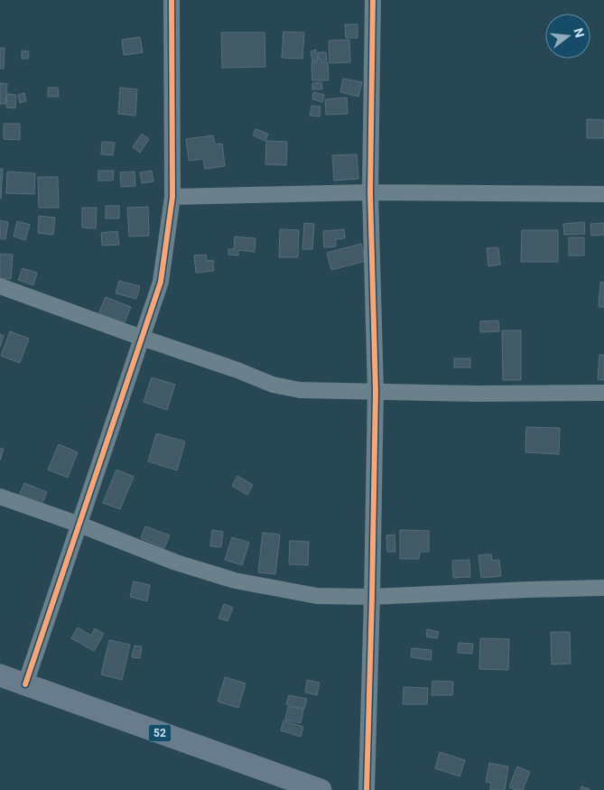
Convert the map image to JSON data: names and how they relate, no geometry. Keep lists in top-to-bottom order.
{
  "streets": {
    "highway": ["52"]
  },
  "north": "right"
}
